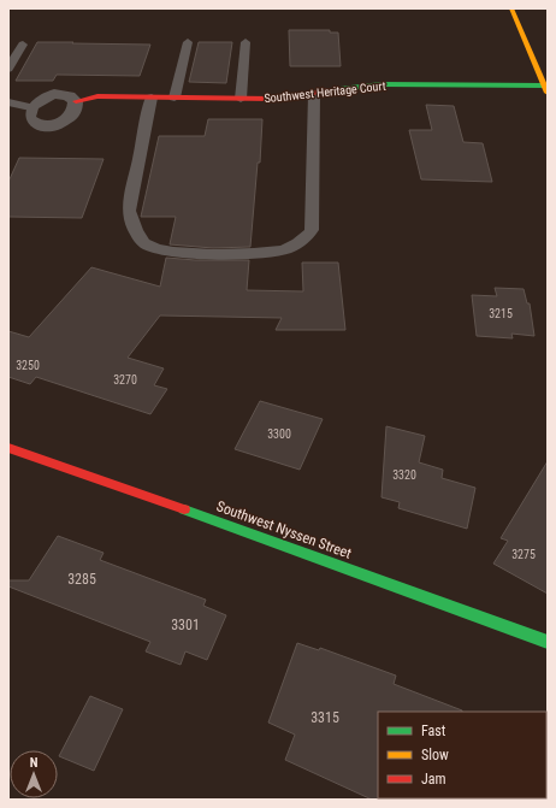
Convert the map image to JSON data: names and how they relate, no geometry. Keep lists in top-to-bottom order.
{
  "streets": {
    "street": ["Southwest Heritage Court", "Southwest Nyssen Street"]
  },
  "house_numbers": [
    "3215",
    "3250",
    "3270",
    "3300",
    "3320",
    "3275",
    "3285",
    "3301",
    "3315"
  ],
  "legend": ["Fast", "Slow", "Jam"],
  "north": "top"
}
